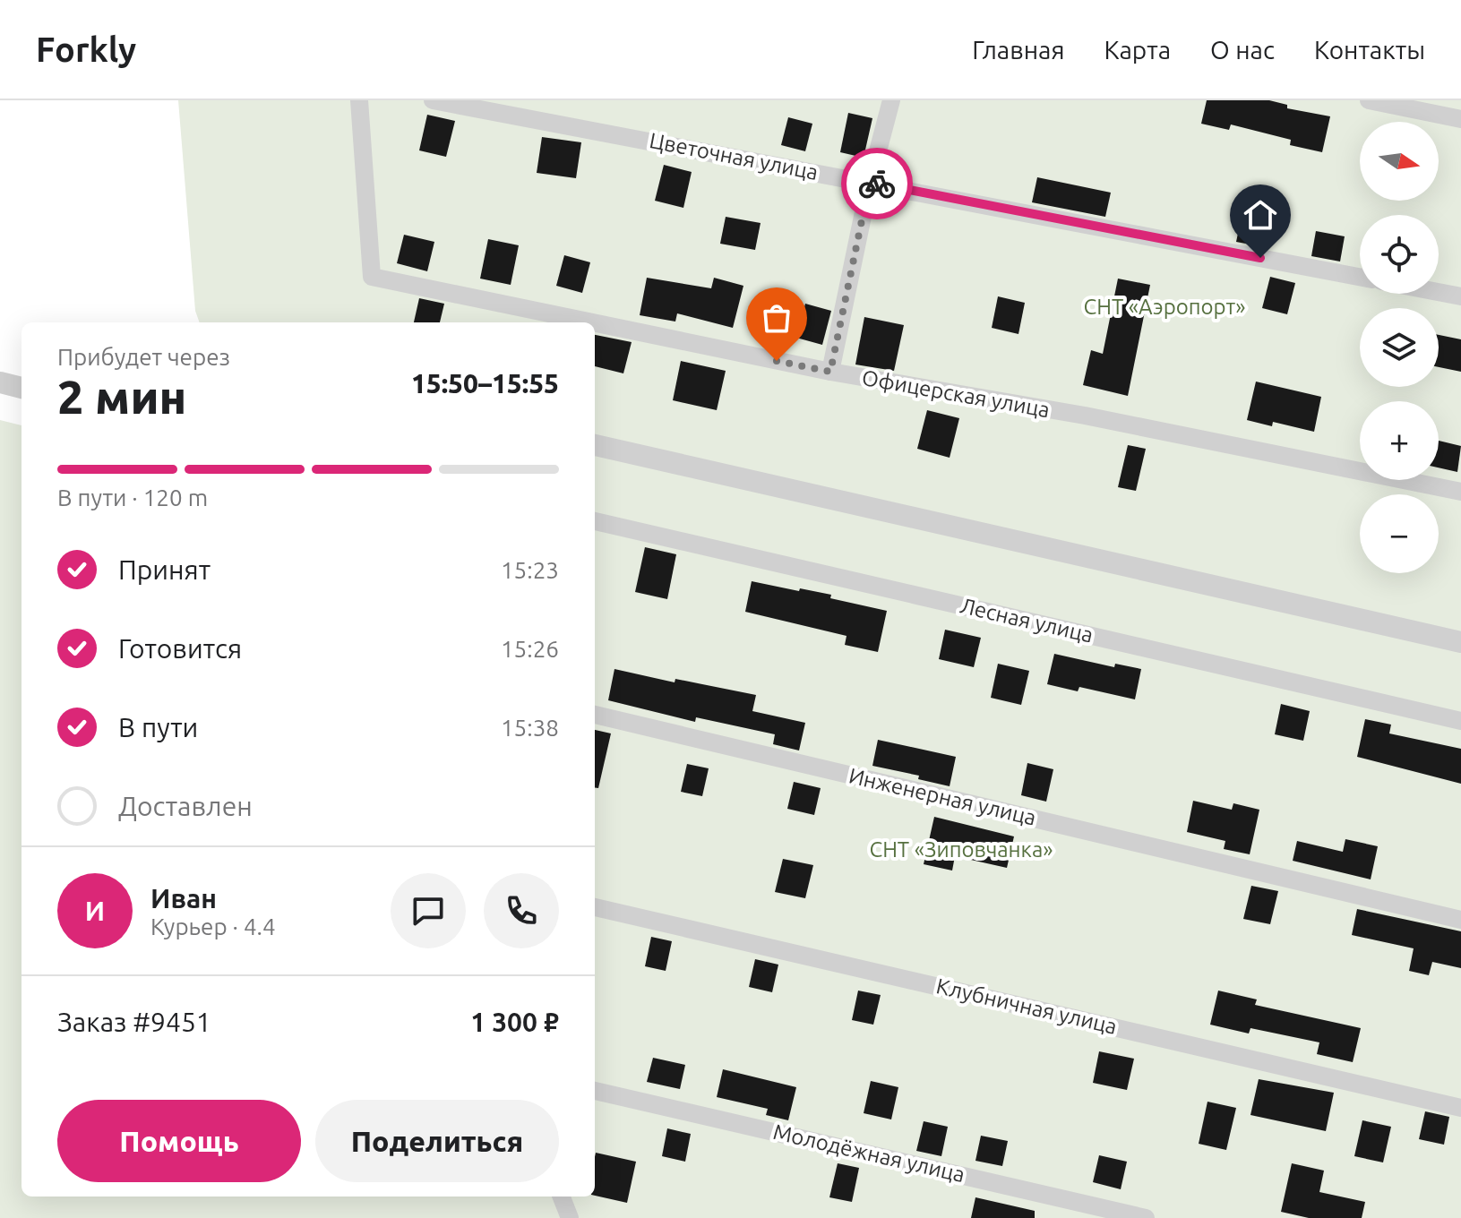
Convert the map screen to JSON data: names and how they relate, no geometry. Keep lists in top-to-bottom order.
{
  "streets": {
    "street": [
      "Цветочная улица",
      "Офицерская улица",
      "Лесная улица",
      "Инженерная улица",
      "Клубничная улица",
      "Молодёжная улица"
    ]
  },
  "parks": ["СНТ «Аэропорт»", "СНТ «Зиповчанка»"],
  "north": "right",
  "page": {
    "header": "Forkly",
    "nav": [
      "Главная",
      "Карта",
      "О нас",
      "Контакты"
    ],
    "map_buttons": ["+", "−"],
    "heading": ["2 мин", "Прибудет через", "15:50–15:55"],
    "panel": [
      "Иван",
      "Курьер · 4.4",
      "Заказ #9451",
      "1 300 ₽"
    ],
    "bar": "В пути · 120 m",
    "list": [
      ["Принят", "15:23"],
      ["Готовится", "15:26"],
      ["В пути", "15:38"],
      "Доставлен"
    ],
    "round": "И",
    "buttons": ["Помощь", "Поделиться"]
  }
}
